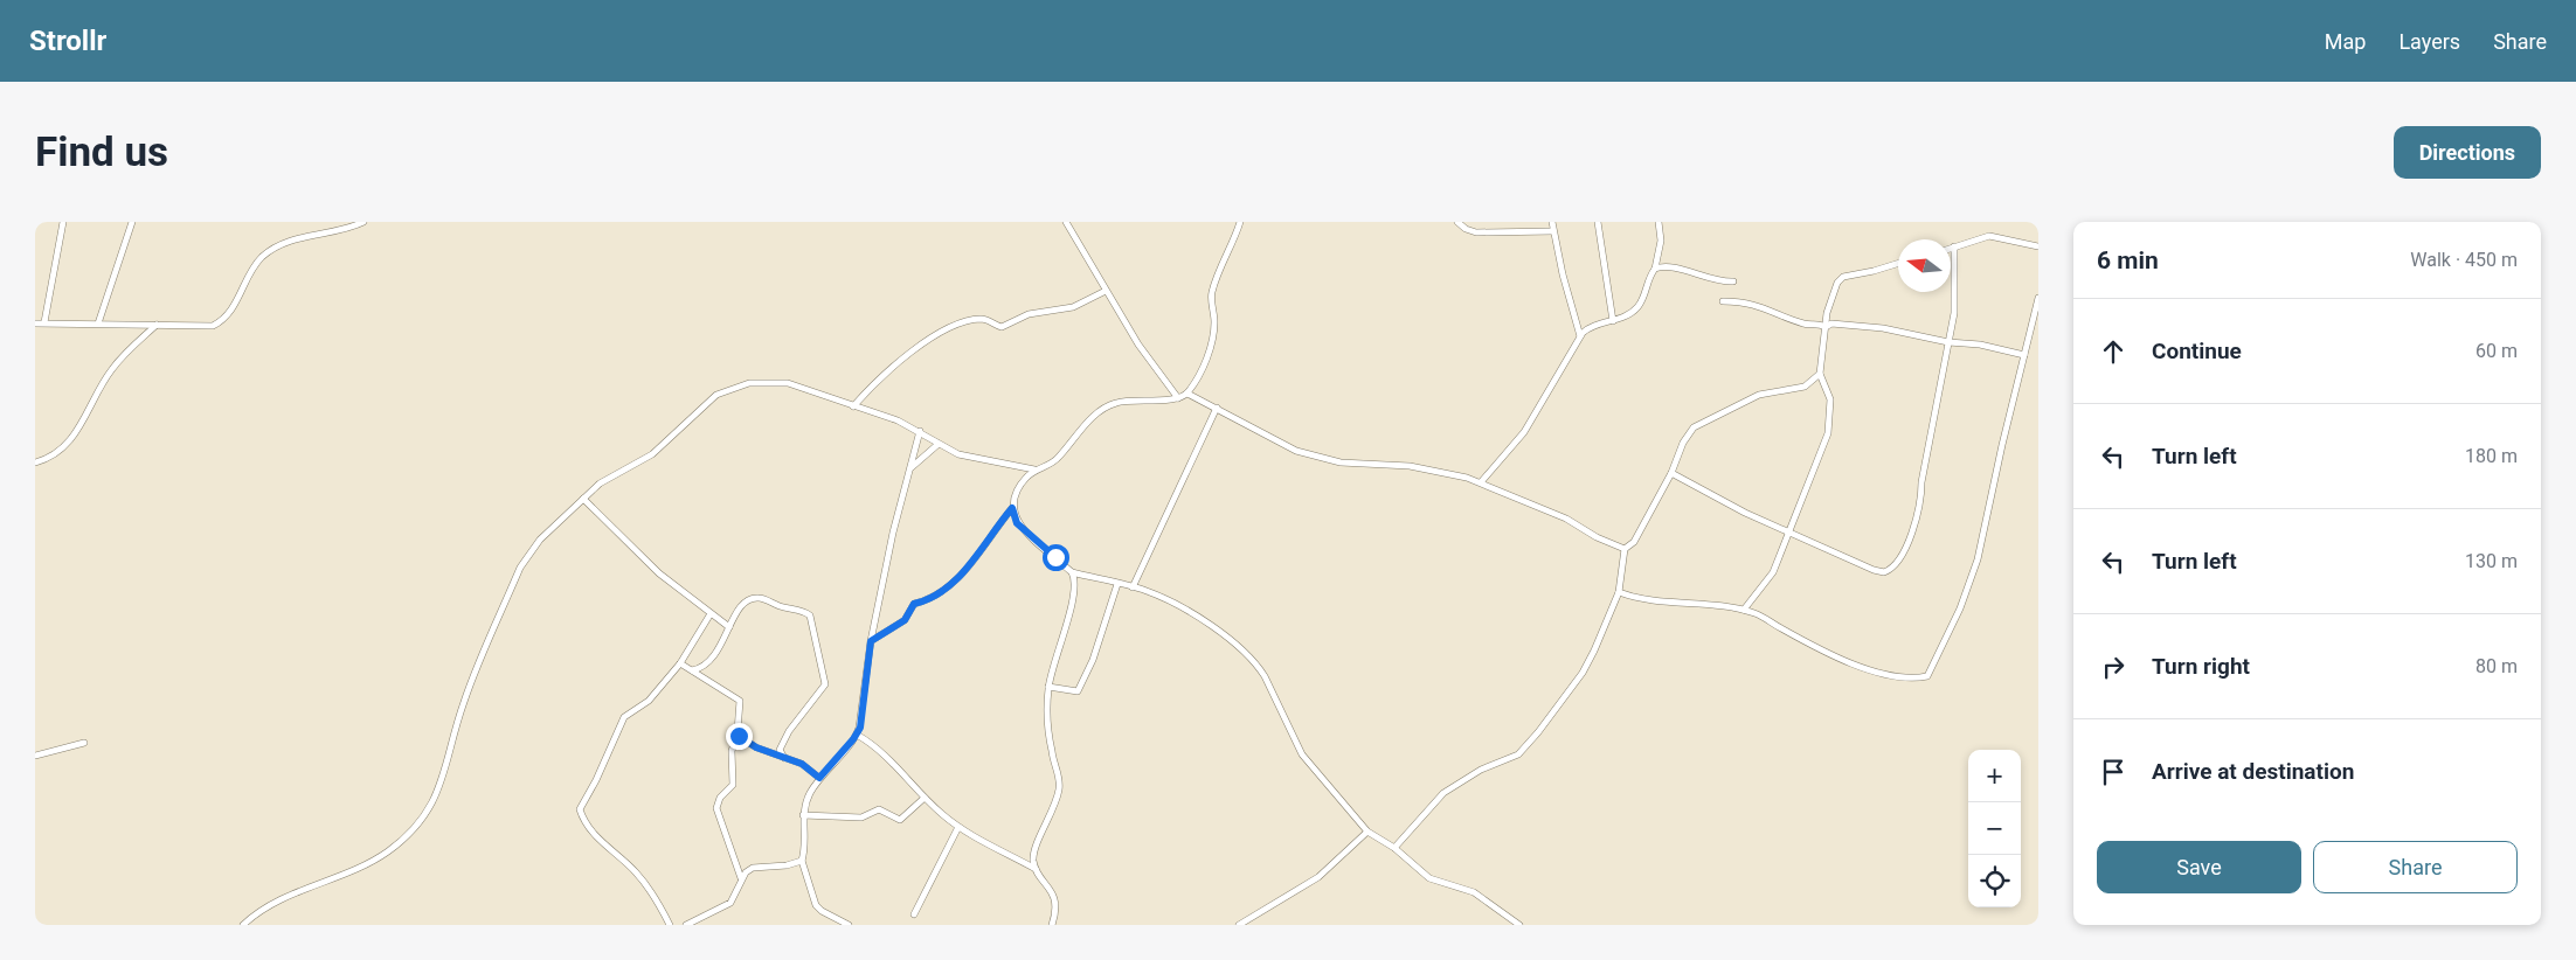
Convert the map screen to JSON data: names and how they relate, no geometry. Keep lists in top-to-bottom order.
{
  "north": "left",
  "page": {
    "header": "Strollr",
    "nav": ["Map", "Layers", "Share"],
    "buttons": [
      "Directions",
      ["Save", "Share"]
    ],
    "title": "Find us",
    "heading": ["6 min", "Walk · 450 m"],
    "list": [
      ["Continue", "60 m"],
      ["Turn left", "180 m"],
      ["Turn left", "130 m"],
      ["Turn right", "80 m"],
      "Arrive at destination"
    ],
    "map_buttons": ["+", "−"]
  }
}
